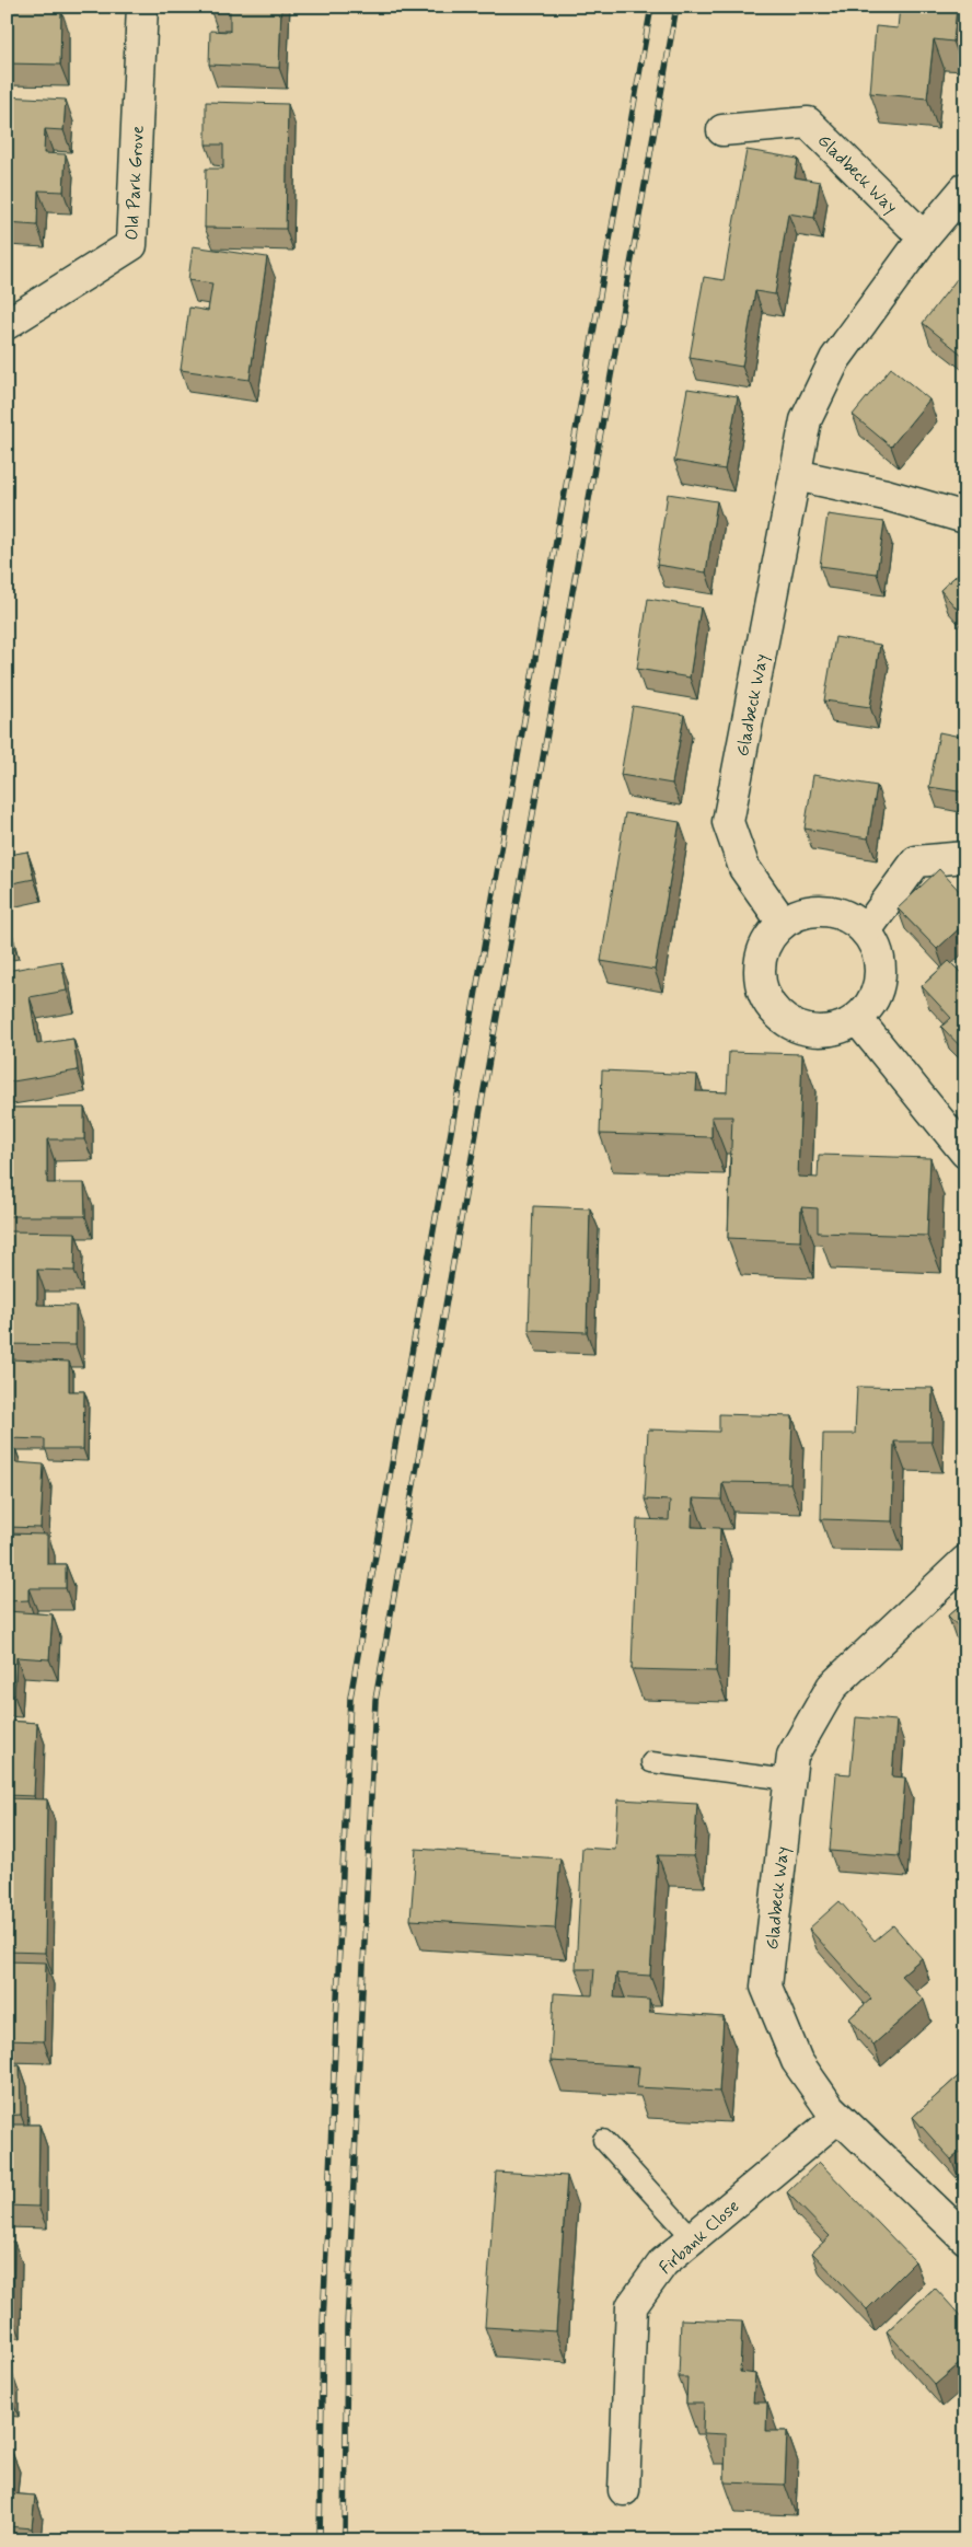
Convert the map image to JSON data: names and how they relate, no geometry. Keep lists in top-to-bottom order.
{
  "streets": {
    "street": ["Gladbeck Way", "Old Park Grove", "Firbank Close"]
  },
  "crossings": [
    ["Gladbeck Way", "Firbank Close"]
  ]
}
